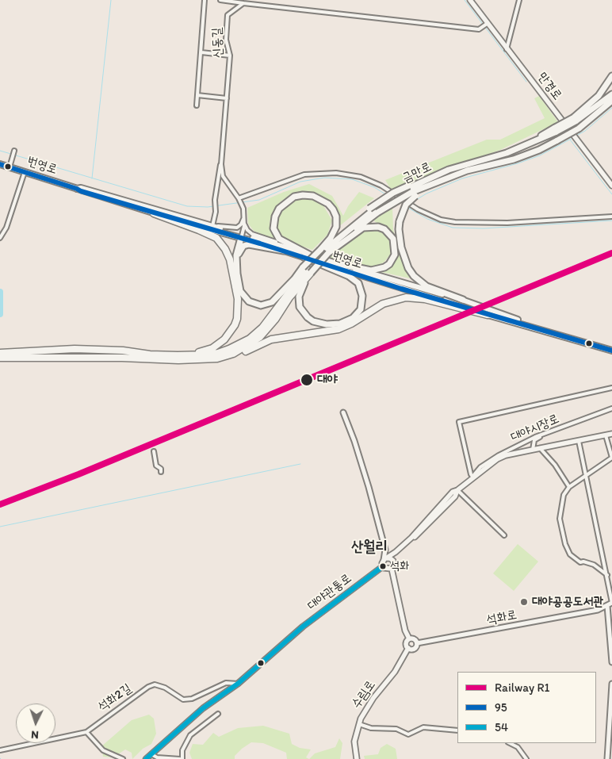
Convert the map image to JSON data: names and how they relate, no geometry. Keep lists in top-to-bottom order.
{
  "streets": {
    "highway": ["금만로"],
    "main road": [
      "만경로",
      "번영로",
      "대야관통로",
      "수림로"
    ],
    "street": [
      "신동길",
      "대야시장로",
      "석화로",
      "석화2길"
    ]
  },
  "crossings": [
    ["신동길", "번영로"],
    ["대야관통로", "석화2길"],
    ["석화로", "수림로"]
  ],
  "districts": ["산월리"],
  "places": ["대야", "석화", "대야공공도서관"],
  "lines": ["transit line 95", "rail line R1", "transit line 54"],
  "legend": ["Railway R1", "95", "54"],
  "north": "bottom"
}
